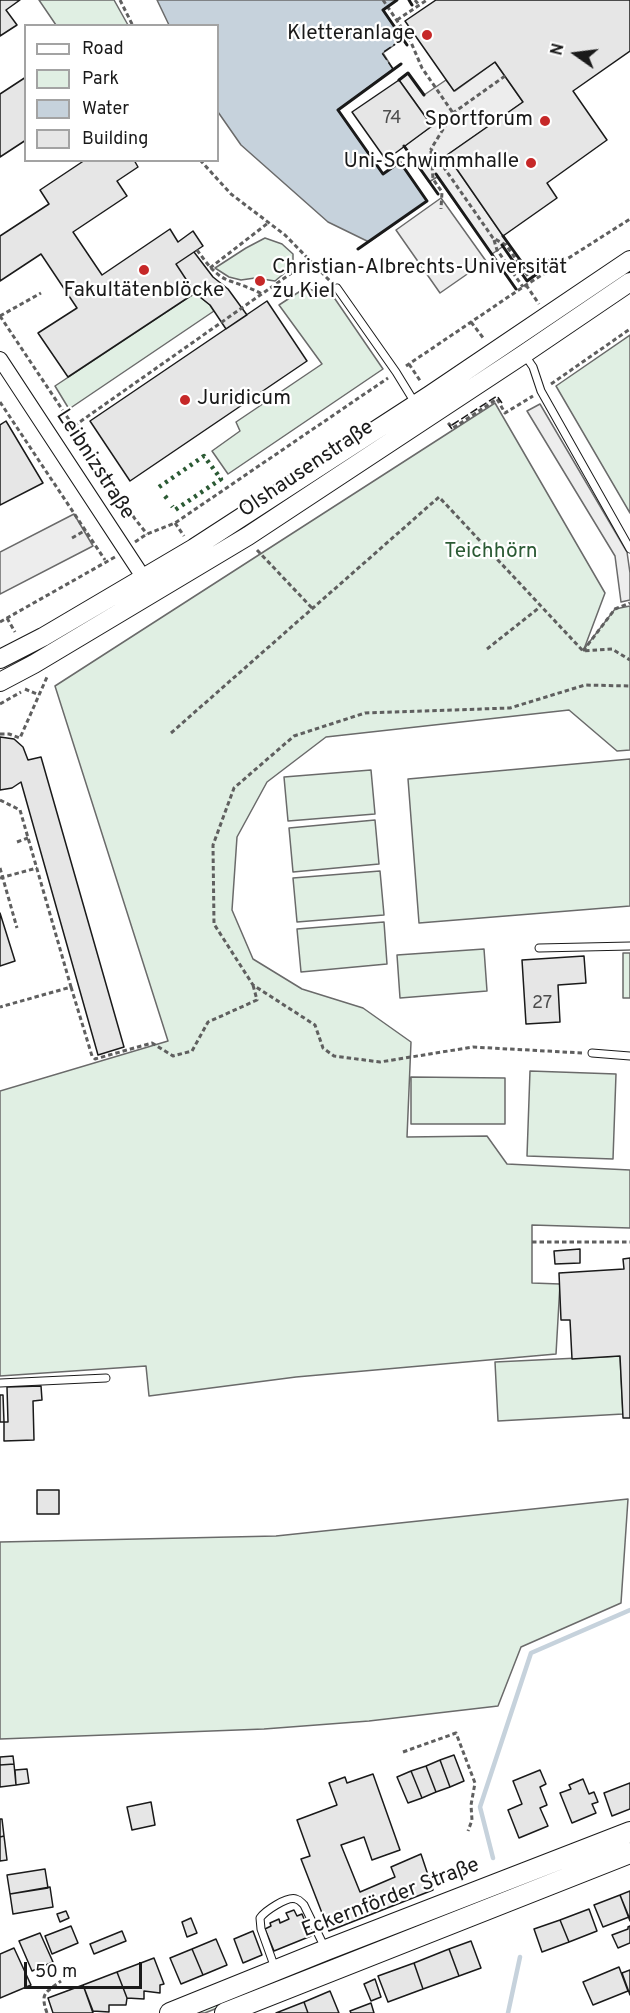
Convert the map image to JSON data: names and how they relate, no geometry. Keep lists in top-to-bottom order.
{
  "streets": {
    "main road": ["Eckernförder Straße"],
    "street": ["Leibnizstraße", "Olshausenstraße"]
  },
  "crossings": [
    ["Leibnizstraße", "Olshausenstraße"]
  ],
  "parks": ["Teichhörn"],
  "places": [
    "Kletteranlage",
    "Sportforum",
    "Uni-Schwimmhalle",
    "Fakultätenblöcke",
    "Christian-Albrechts-Universität zu Kiel",
    "Juridicum"
  ],
  "house_numbers": ["74", "27"],
  "legend": [
    "Road",
    "Park",
    "Water",
    "Building"
  ],
  "scale_bar": "50 m",
  "north": "left"
}
